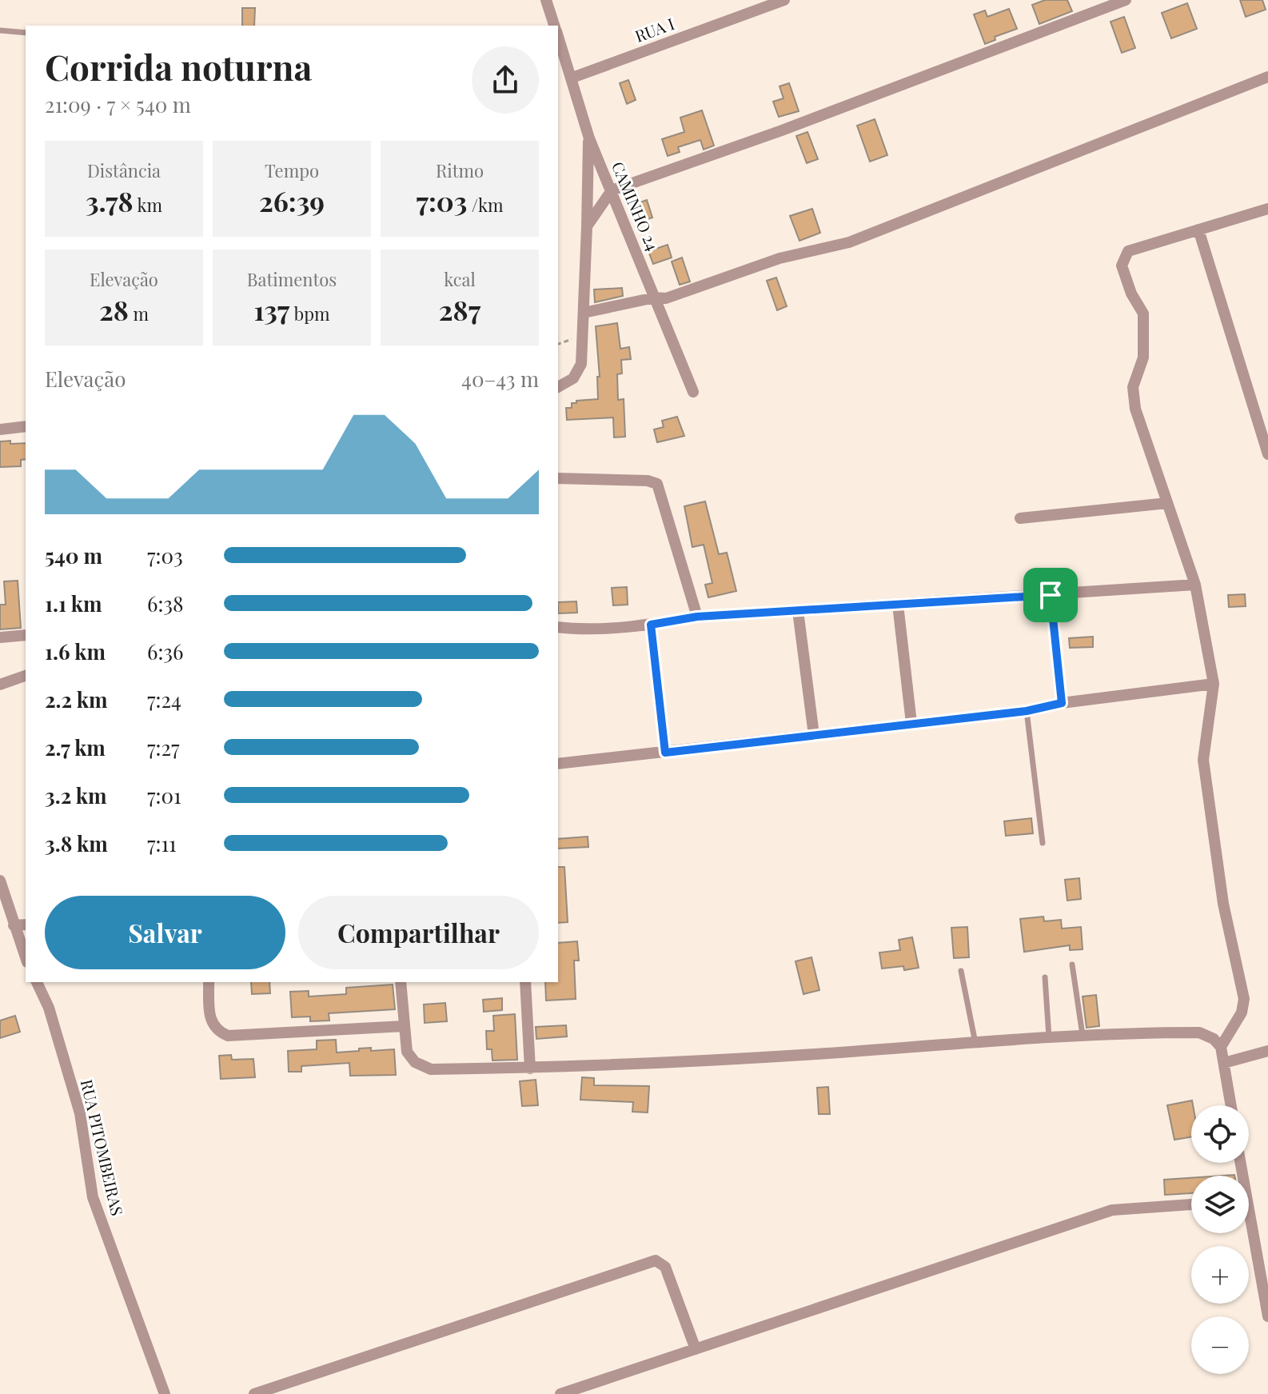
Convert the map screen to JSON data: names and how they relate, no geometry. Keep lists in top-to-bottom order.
{
  "streets": {
    "street": ["RUA I", "CAMINHO 24", "RUA PITOMBEIRAS"]
  },
  "crossings": [
    ["RUA I", "CAMINHO 24"]
  ],
  "page": {
    "heading": ["Corrida noturna", "21:09 · 7 × 540 m"],
    "stats": [
      ["Distância", "3.78 km"],
      ["Tempo", "26:39"],
      ["Ritmo", "7:03 /km"],
      ["Elevação", "28 m"],
      ["Batimentos", "137 bpm"],
      ["kcal", "287"]
    ],
    "chart": ["Elevação", "40–43 m"],
    "list": [
      {
        "name": "540 m",
        "note": "7:03"
      },
      {
        "name": "1.1 km",
        "note": "6:38"
      },
      {
        "name": "1.6 km",
        "note": "6:36"
      },
      {
        "name": "2.2 km",
        "note": "7:24"
      },
      {
        "name": "2.7 km",
        "note": "7:27"
      },
      {
        "name": "3.2 km",
        "note": "7:01"
      },
      {
        "name": "3.8 km",
        "note": "7:11"
      }
    ],
    "buttons": ["Salvar", "Compartilhar"],
    "map_buttons": ["+", "−"]
  }
}
